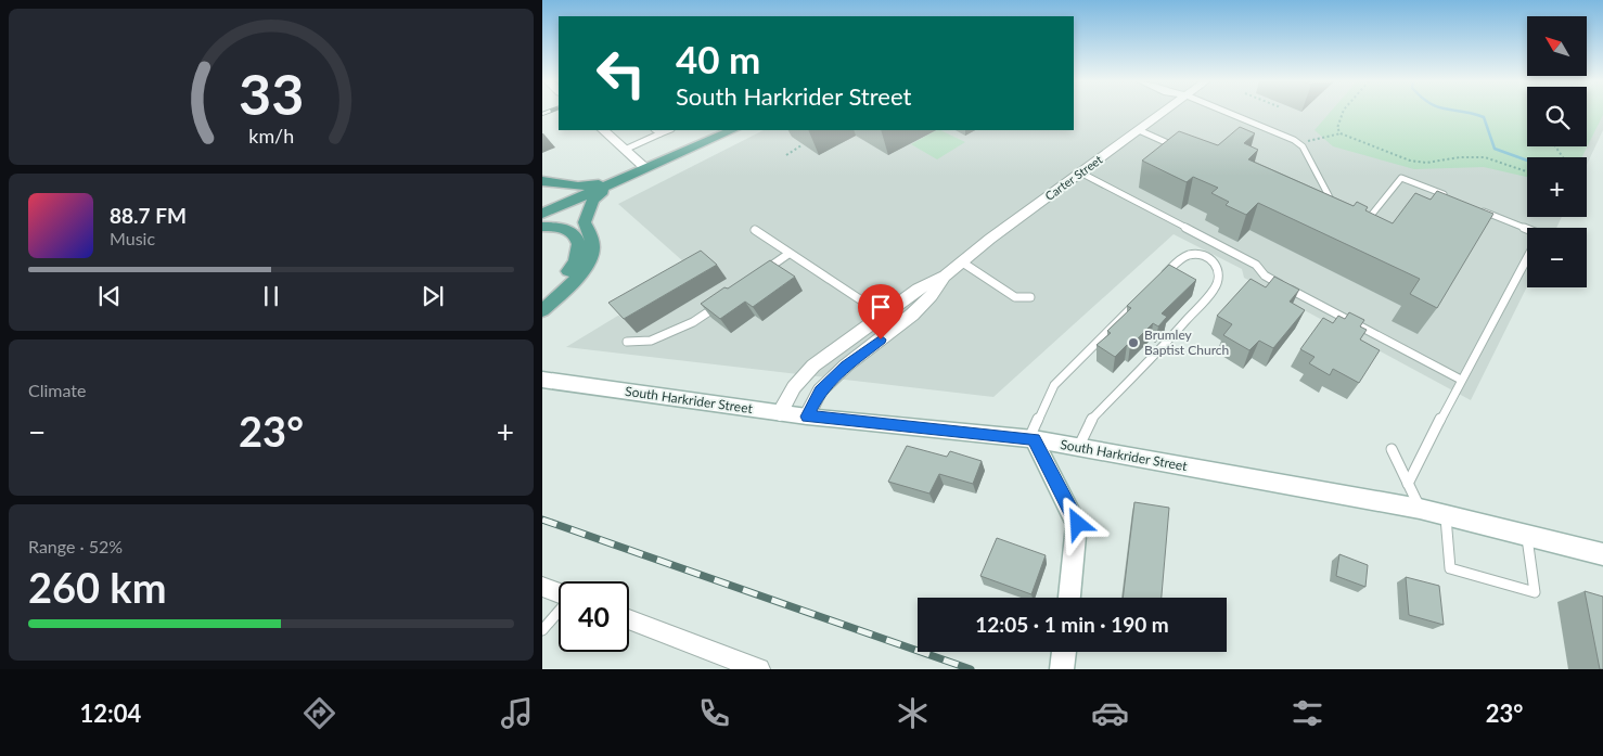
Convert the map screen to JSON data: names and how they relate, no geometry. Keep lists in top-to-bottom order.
{
  "streets": {
    "main road": ["South Harkrider Street"],
    "street": ["Carter Street"]
  },
  "crossings": [
    ["Carter Street", "South Harkrider Street"]
  ],
  "places": ["Brumley Baptist Church"],
  "north": "top left",
  "page": {
    "map_buttons": ["+", "−"],
    "turn": ["40 m", "South Harkrider Street"],
    "song": ["88.7 FM", "Music"],
    "tile": [
      "Climate",
      ["Range · 52%", "260 km"]
    ],
    "heat": ["−", "23°", "+"],
    "limit": "40",
    "trip": "12:05 · 1 min · 190 m",
    "tabs": ["12:04", "23°"],
    "gauge": ["33", "km/h"]
  }
}
